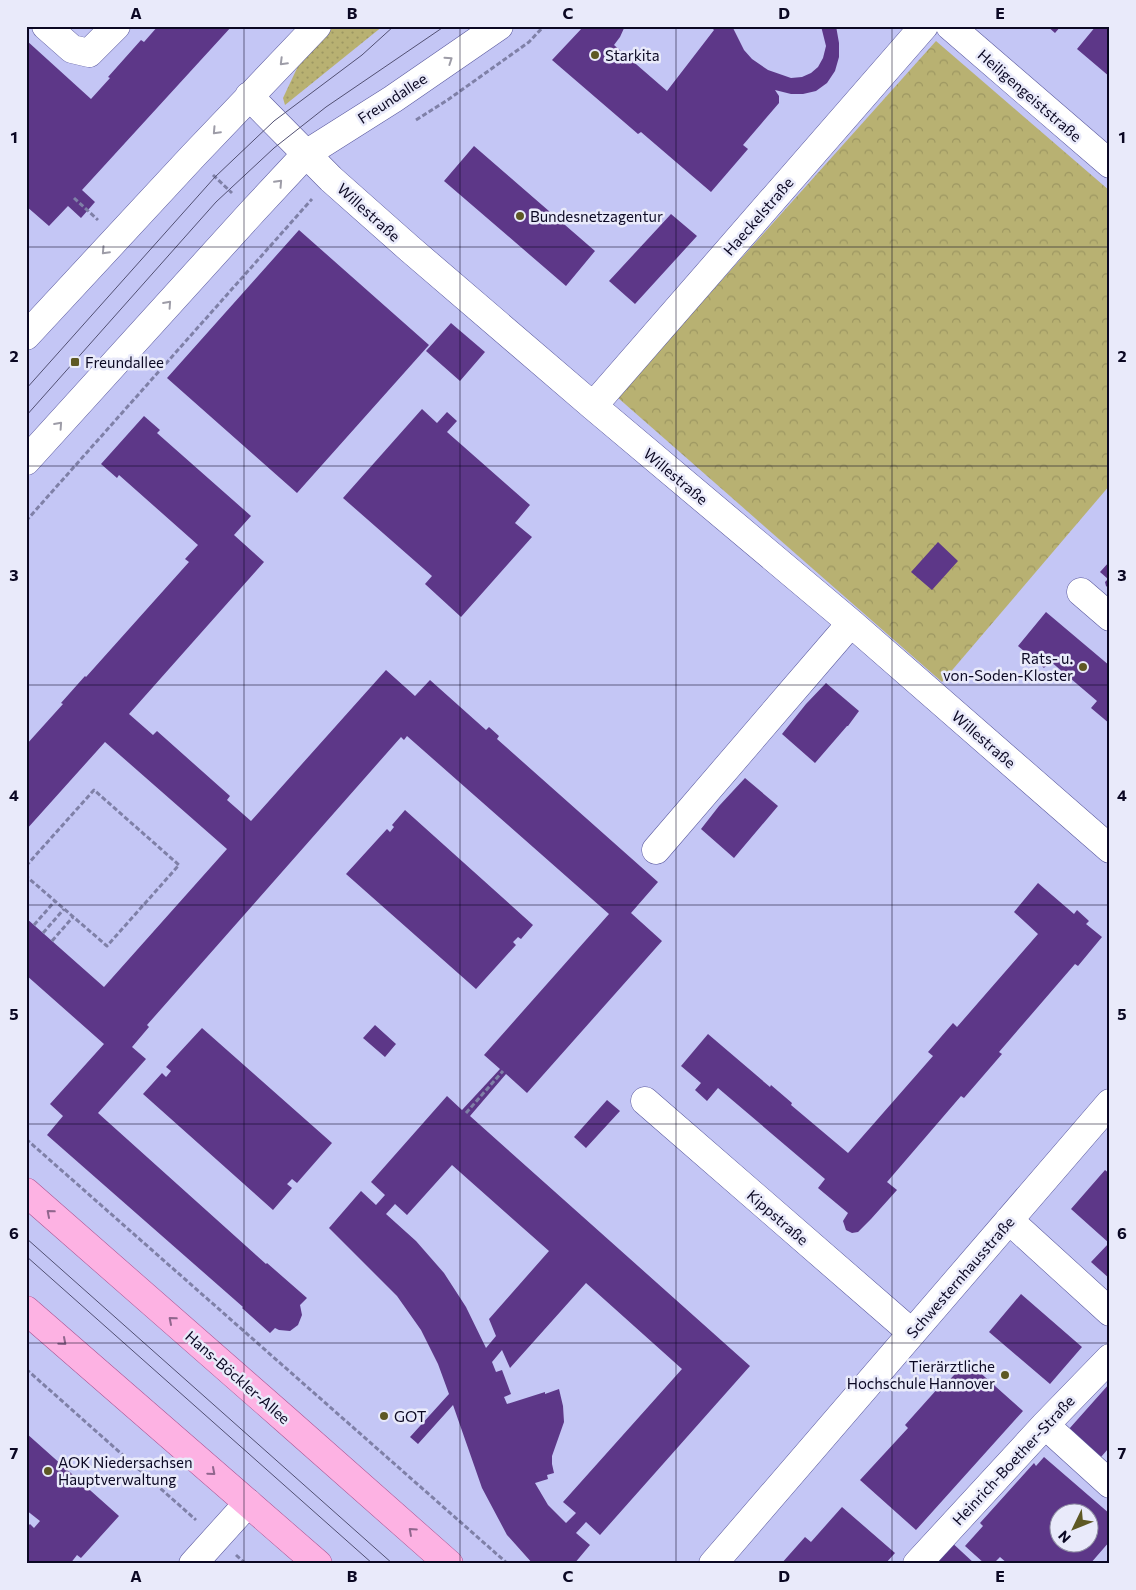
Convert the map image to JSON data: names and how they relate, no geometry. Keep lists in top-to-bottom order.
{
  "streets": {
    "main road": ["Hans-Böckler-Allee"],
    "street": [
      "Heiligengeiststraße",
      "Freundallee",
      "Willestraße",
      "Haeckelstraße",
      "Kippstraße",
      "Schwesternhausstraße",
      "Heinrich-Boether-Straße"
    ]
  },
  "crossings": [
    ["Freundallee", "Willestraße"],
    ["Willestraße", "Haeckelstraße"],
    ["Kippstraße", "Schwesternhausstraße"]
  ],
  "places": {
    "other": [
      "Starkita",
      "Bundesnetzagentur",
      "Rats- u. von-Soden-Kloster",
      "Tierärztliche Hochschule Hannover",
      "GOT",
      "AOK Niedersachsen Hauptverwaltung"
    ],
    "transit": ["Freundallee"]
  },
  "north": "bottom left",
  "grid": {
    "columns": [
      "A",
      "B",
      "C",
      "D",
      "E"
    ],
    "rows": [
      "1",
      "2",
      "3",
      "4",
      "5",
      "6",
      "7"
    ]
  }
}
